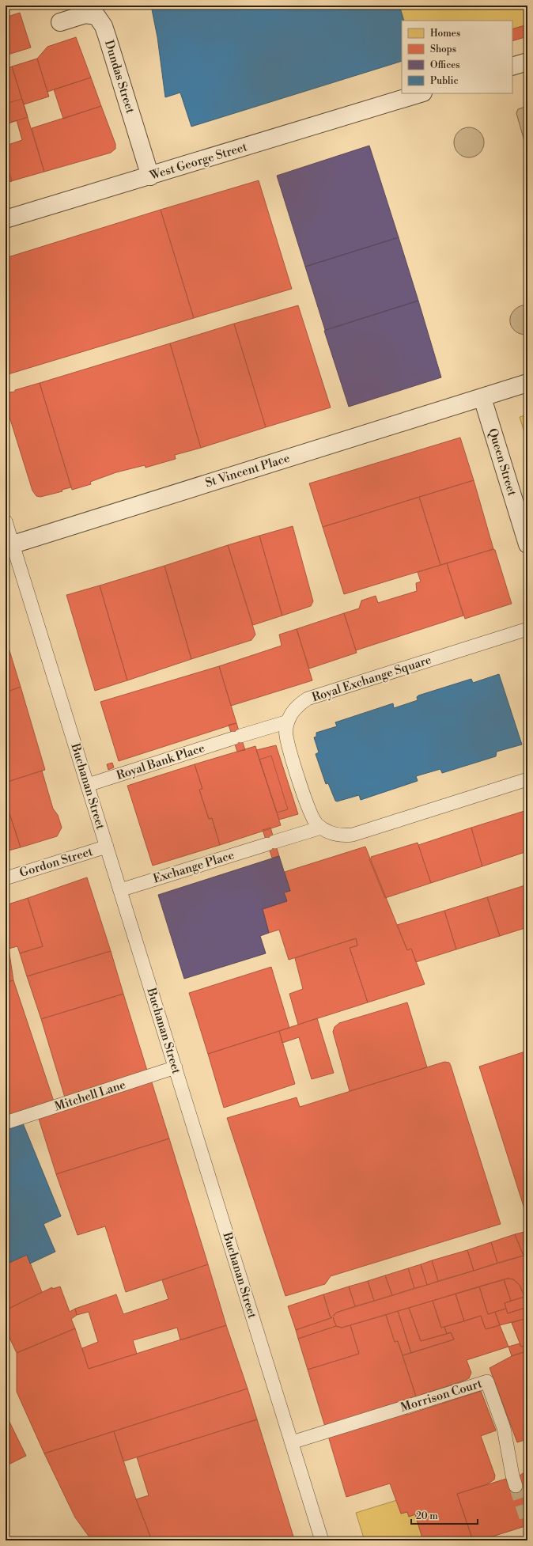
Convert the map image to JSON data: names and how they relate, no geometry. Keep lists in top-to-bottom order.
{
  "streets": {
    "street": [
      "Dundas Street",
      "West George Street",
      "Queen Street",
      "St Vincent Place",
      "Royal Exchange Square",
      "Royal Bank Place",
      "Buchanan Street",
      "Gordon Street",
      "Exchange Place",
      "Mitchell Lane",
      "Morrison Court"
    ]
  },
  "crossings": [
    ["Dundas Street", "West George Street"],
    ["Queen Street", "St Vincent Place"],
    ["St Vincent Place", "Buchanan Street"],
    ["Royal Exchange Square", "Royal Bank Place"],
    ["Royal Exchange Square", "Exchange Place"],
    ["Royal Bank Place", "Buchanan Street"],
    ["Buchanan Street", "Gordon Street"],
    ["Buchanan Street", "Exchange Place"],
    ["Buchanan Street", "Mitchell Lane"],
    ["Buchanan Street", "Morrison Court"]
  ],
  "legend": [
    "Homes",
    "Shops",
    "Offices",
    "Public"
  ],
  "scale_bar": "20 m"
}
